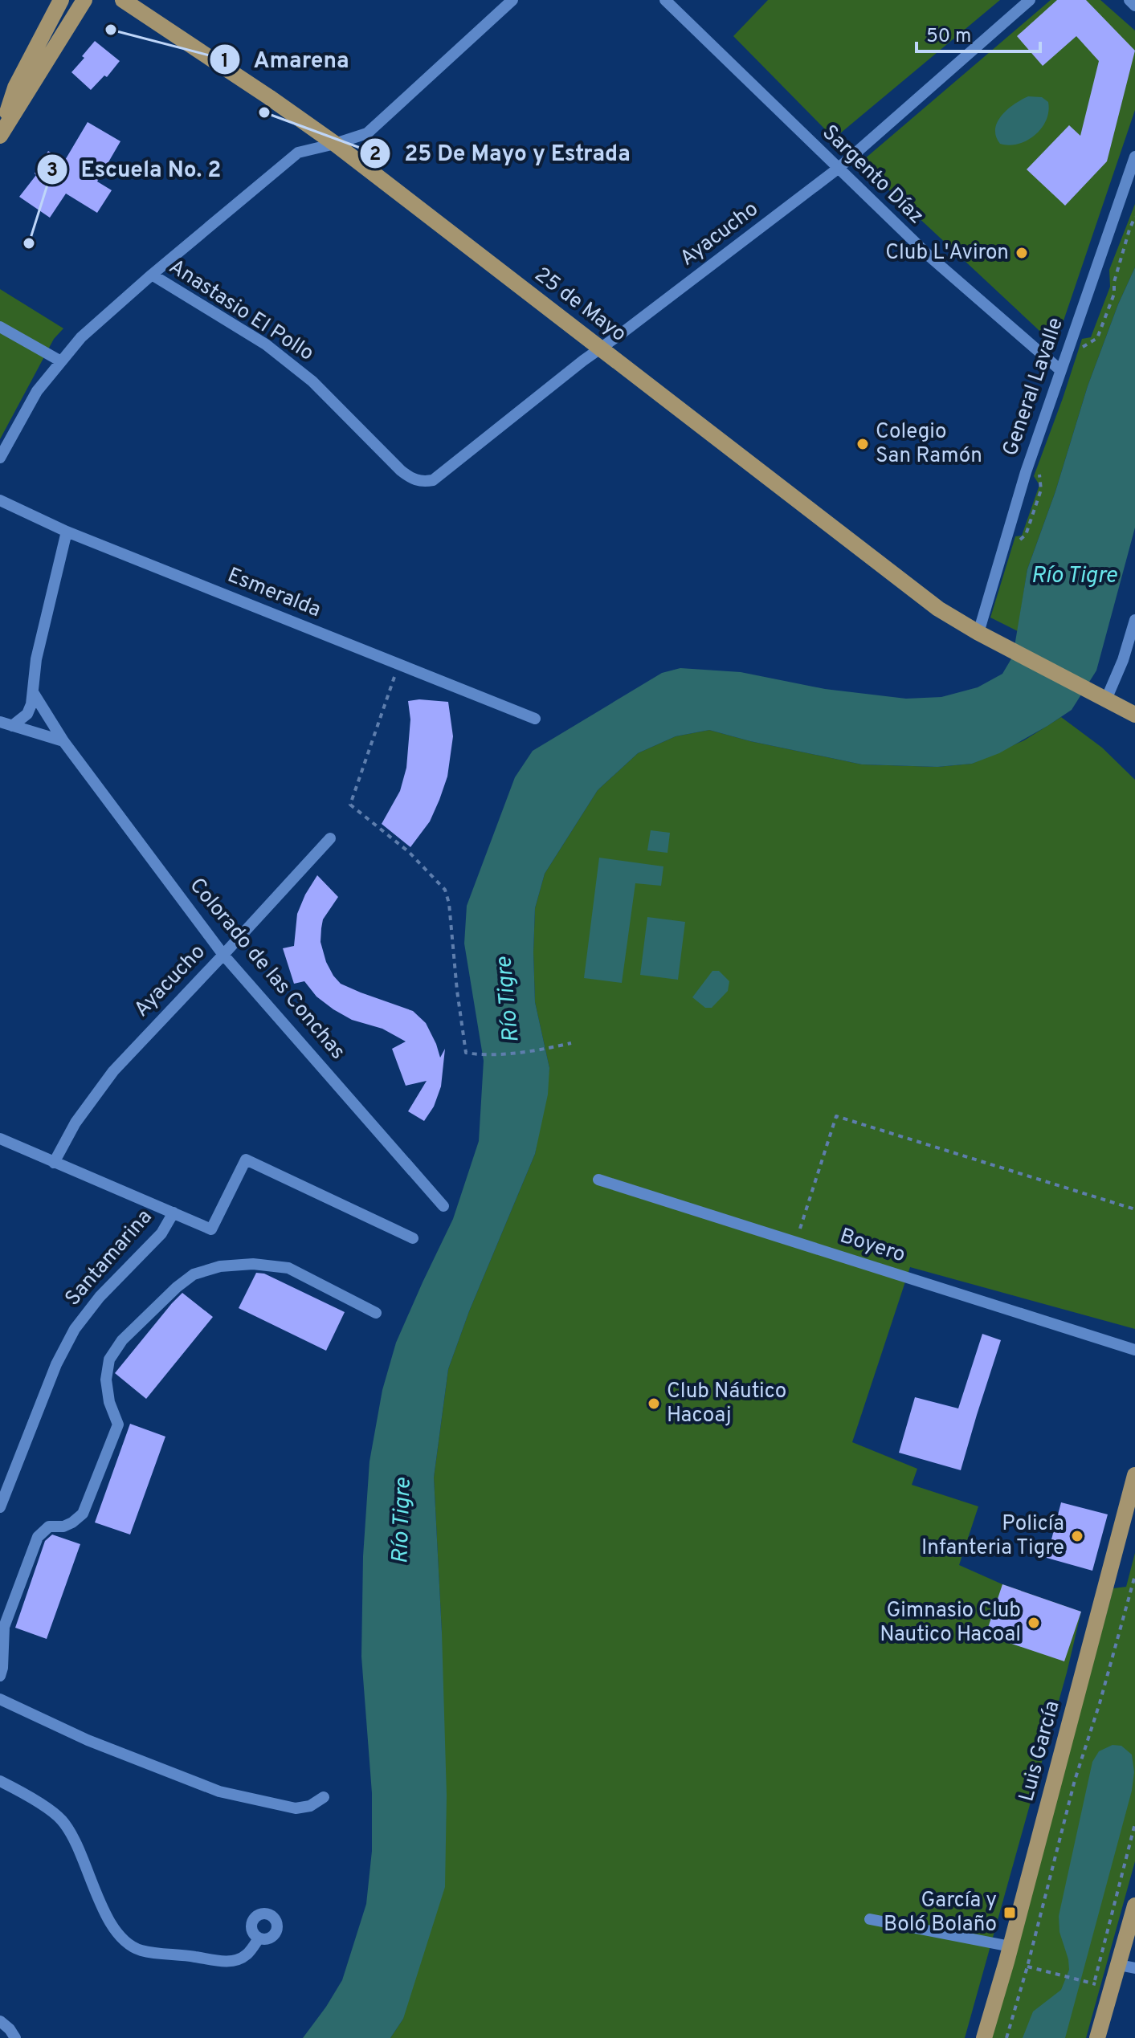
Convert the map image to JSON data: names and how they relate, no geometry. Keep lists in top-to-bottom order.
{
  "streets": {
    "main road": ["25 de Mayo", "Luis García"],
    "street": [
      "Sargento Díaz",
      "Ayacucho",
      "Anastasio El Pollo",
      "General Lavalle",
      "Esmeralda",
      "Colorado de las Conchas",
      "Boyero",
      "Santamarina"
    ]
  },
  "crossings": [
    ["Sargento Díaz", "Ayacucho"],
    ["Sargento Díaz", "General Lavalle"],
    ["Ayacucho", "25 de Mayo"],
    ["Ayacucho", "Anastasio El Pollo"],
    ["Ayacucho", "Colorado de las Conchas"],
    ["25 de Mayo", "General Lavalle"]
  ],
  "water": ["Río Tigre"],
  "places": {
    "other": [
      "Amarena",
      "25 De Mayo y Estrada",
      "Escuela No. 2",
      "Club L'Aviron",
      "Colegio San Ramón",
      "Club Náutico Hacoaj",
      "Policía Infanteria Tigre",
      "Gimnasio Club Nautico Hacoal"
    ],
    "transit": ["García y Boló Bolaño"]
  },
  "scale_bar": "50 m"
}
